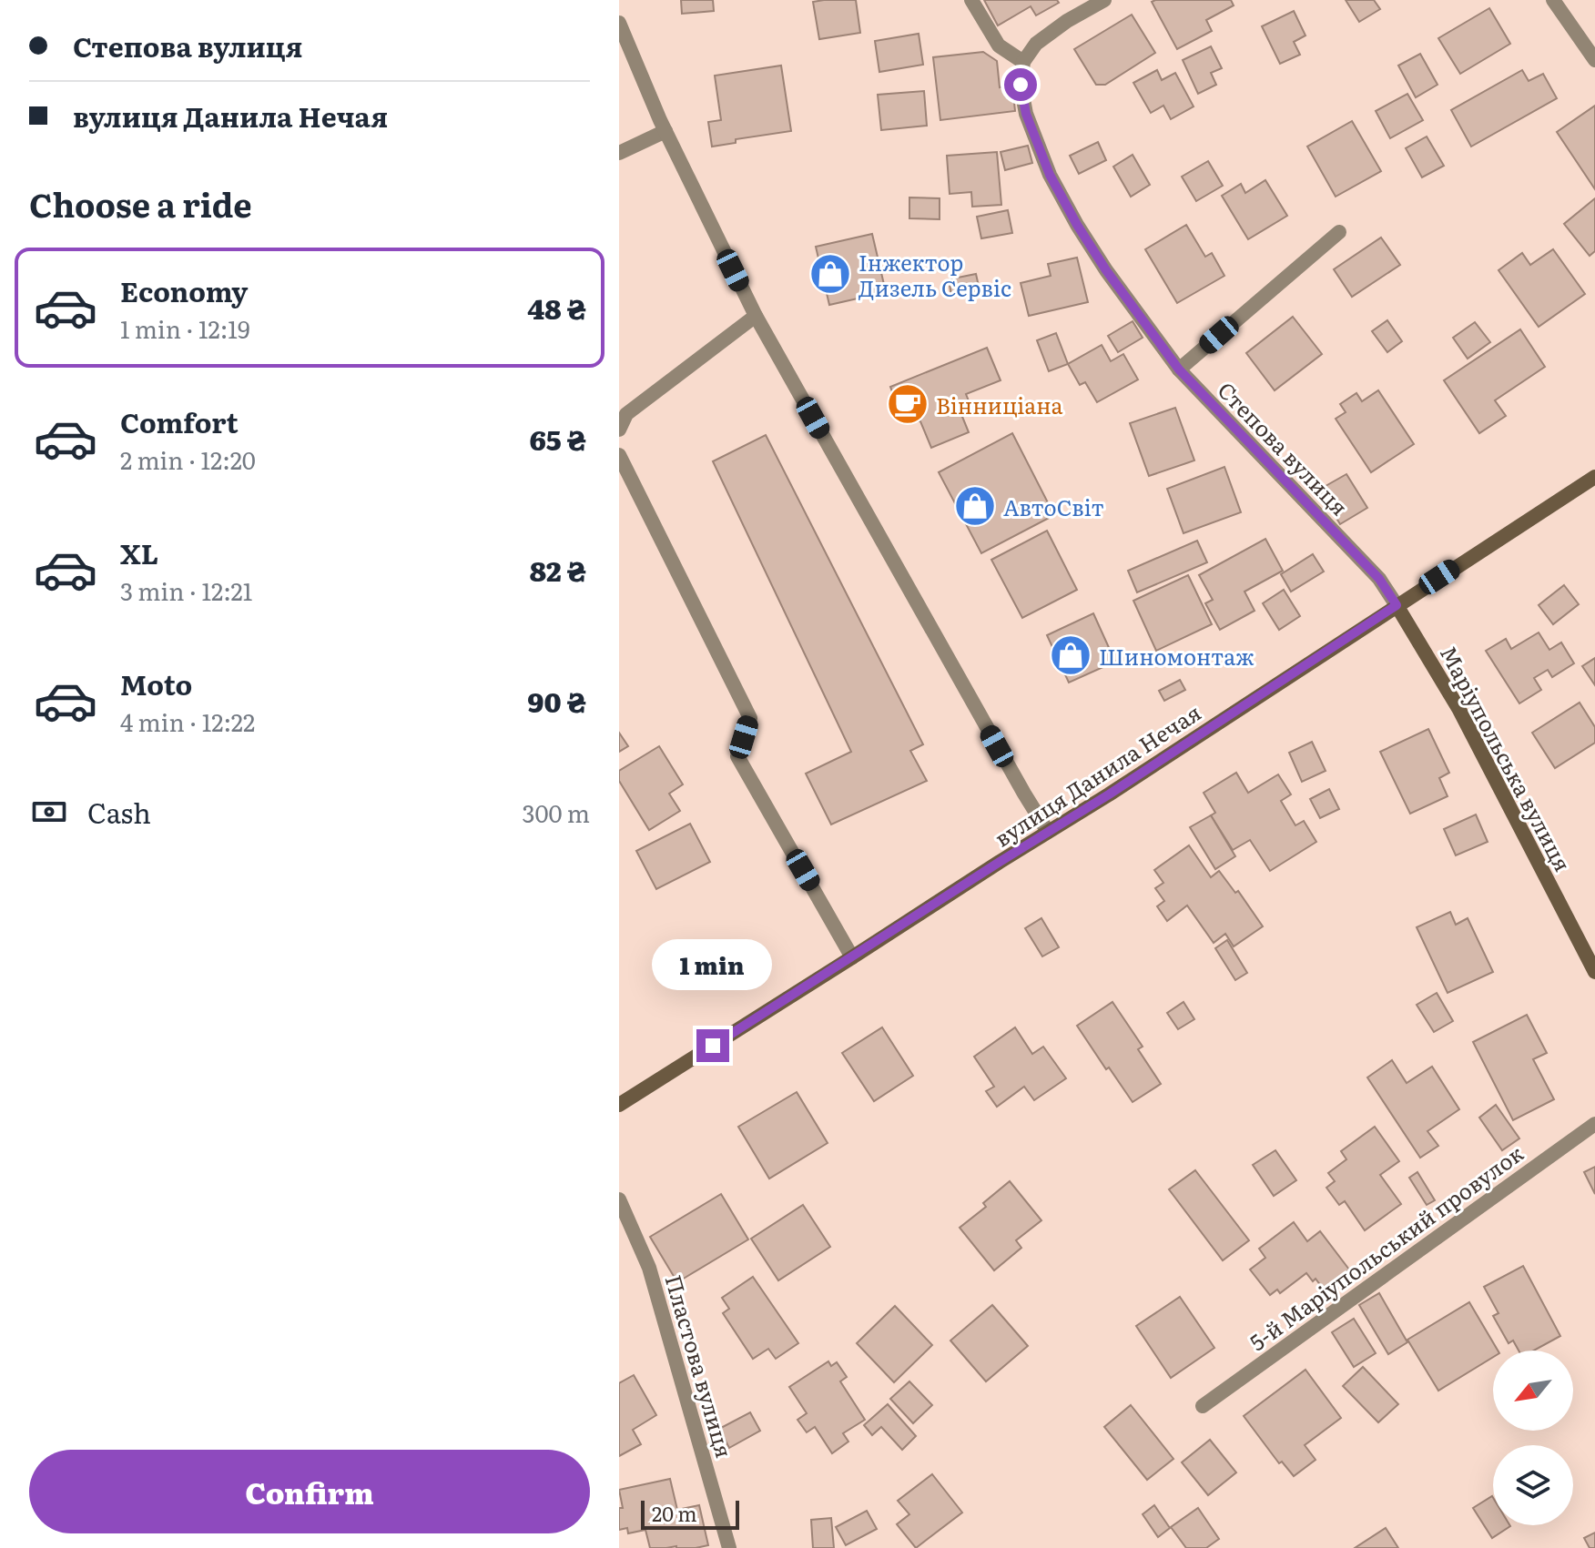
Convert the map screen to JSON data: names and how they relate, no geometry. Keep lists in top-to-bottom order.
{
  "streets": {
    "main road": ["Маріупольська вулиця", "вулиця Данила Нечая"],
    "street": ["Степова вулиця", "5-й Маріупольський провулок", "Пластова вулиця"]
  },
  "crossings": [
    ["Степова вулиця", "Маріупольська вулиця"],
    ["Степова вулиця", "вулиця Данила Нечая"],
    ["Маріупольська вулиця", "вулиця Данила Нечая"]
  ],
  "places": {
    "shop": ["Інжектор Дизель Сервіс", "АвтоСвіт", "Шиномонтаж"],
    "cafe": ["Вінниціана"]
  },
  "scale_bar": "20 m",
  "north": "bottom left",
  "page": {
    "banner": ["Степова вулиця", "вулиця Данила Нечая"],
    "heading": "Choose a ride",
    "list": [
      {
        "name": "Economy",
        "note": "1 min · 12:19",
        "value": "48 ₴"
      },
      {
        "name": "Comfort",
        "note": "2 min · 12:20",
        "value": "65 ₴"
      },
      {
        "name": "XL",
        "note": "3 min · 12:21",
        "value": "82 ₴"
      },
      {
        "name": "Moto",
        "note": "4 min · 12:22",
        "value": "90 ₴"
      }
    ],
    "pay": ["Cash", "300 m"],
    "bubble": "1 min",
    "buttons": "Confirm",
    "scale": "20 m"
  }
}
